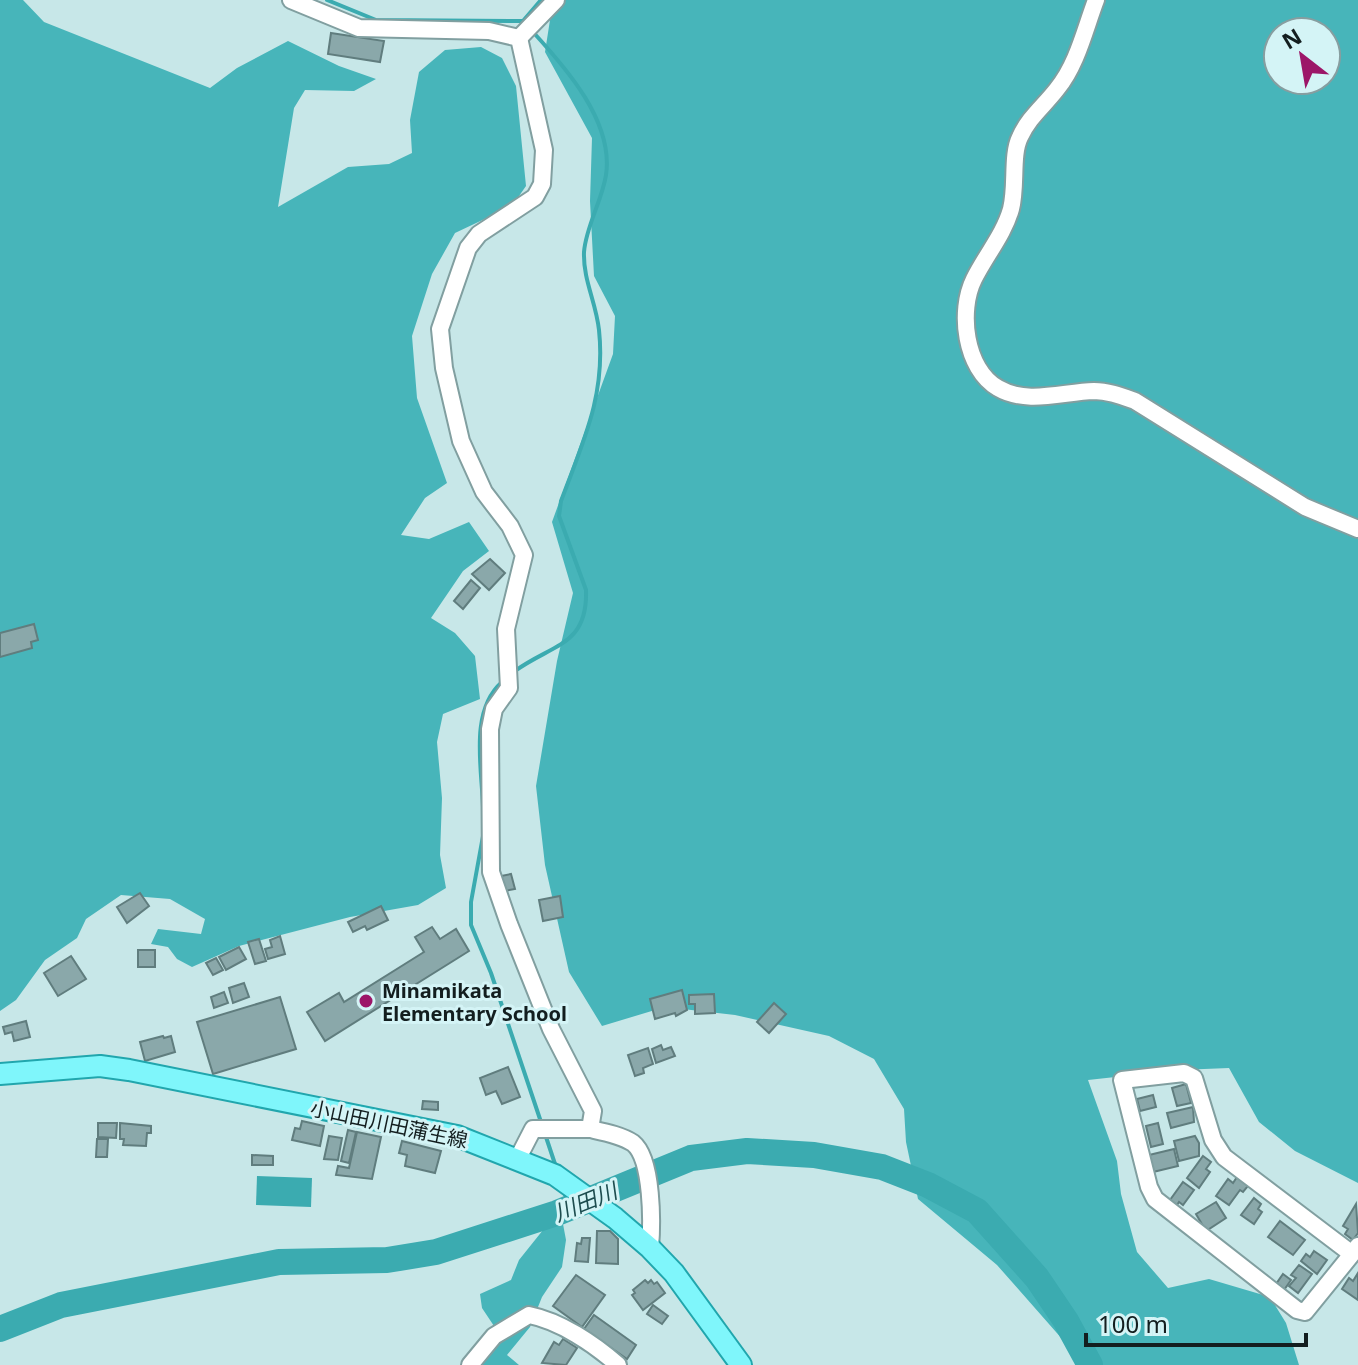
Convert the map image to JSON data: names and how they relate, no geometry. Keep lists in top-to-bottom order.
{
  "streets": {
    "main road": ["小山田川田蒲生線"]
  },
  "water": ["川田川"],
  "places": ["Minamikata Elementary School"],
  "scale_bar": "100 m",
  "north": "top left"
}
